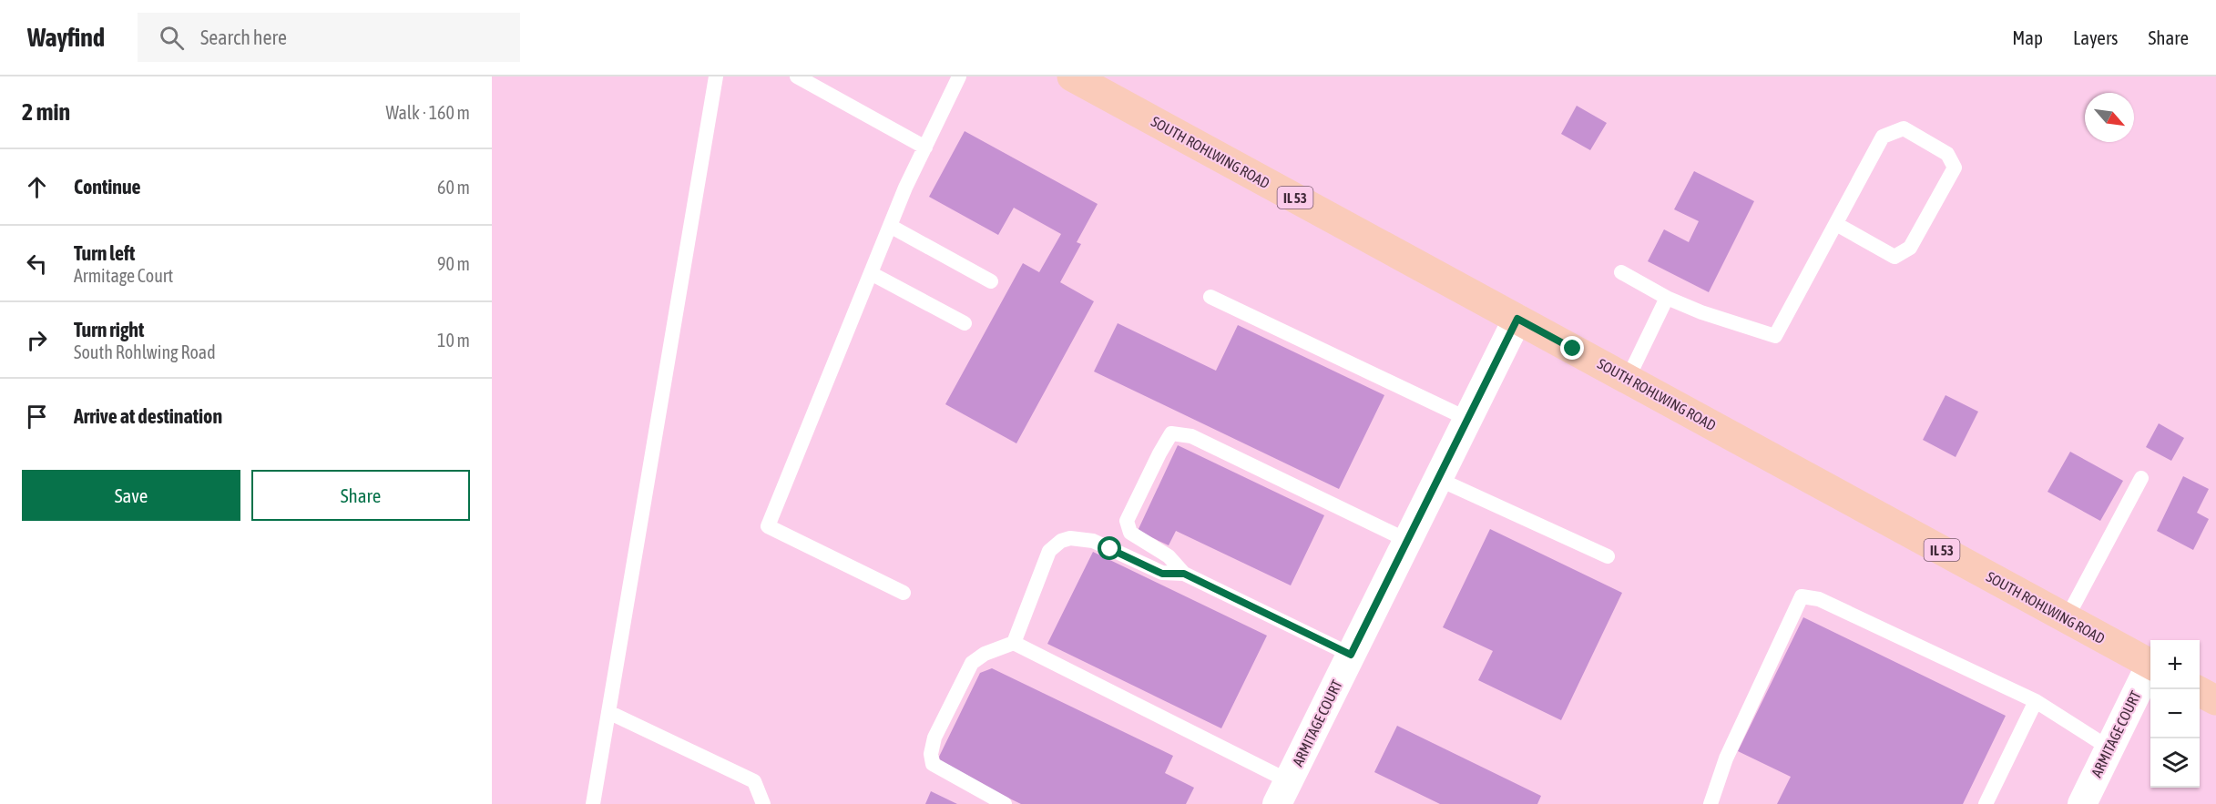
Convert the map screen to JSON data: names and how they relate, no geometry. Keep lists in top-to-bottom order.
{
  "streets": {
    "main road": ["SOUTH ROHLWING ROAD", "IL 53"],
    "street": ["ARMITAGE COURT"]
  },
  "crossings": [
    ["SOUTH ROHLWING ROAD", "ARMITAGE COURT"]
  ],
  "north": "bottom right",
  "page": {
    "header": "Wayfind",
    "search": "Search here",
    "nav": ["Map", "Layers", "Share"],
    "heading": ["2 min", "Walk · 160 m"],
    "list": [
      ["Continue", "60 m"],
      ["Turn left", "Armitage Court", "90 m"],
      ["Turn right", "South Rohlwing Road", "10 m"],
      "Arrive at destination"
    ],
    "buttons": ["Save", "Share"],
    "map_buttons": ["+", "−"]
  }
}
